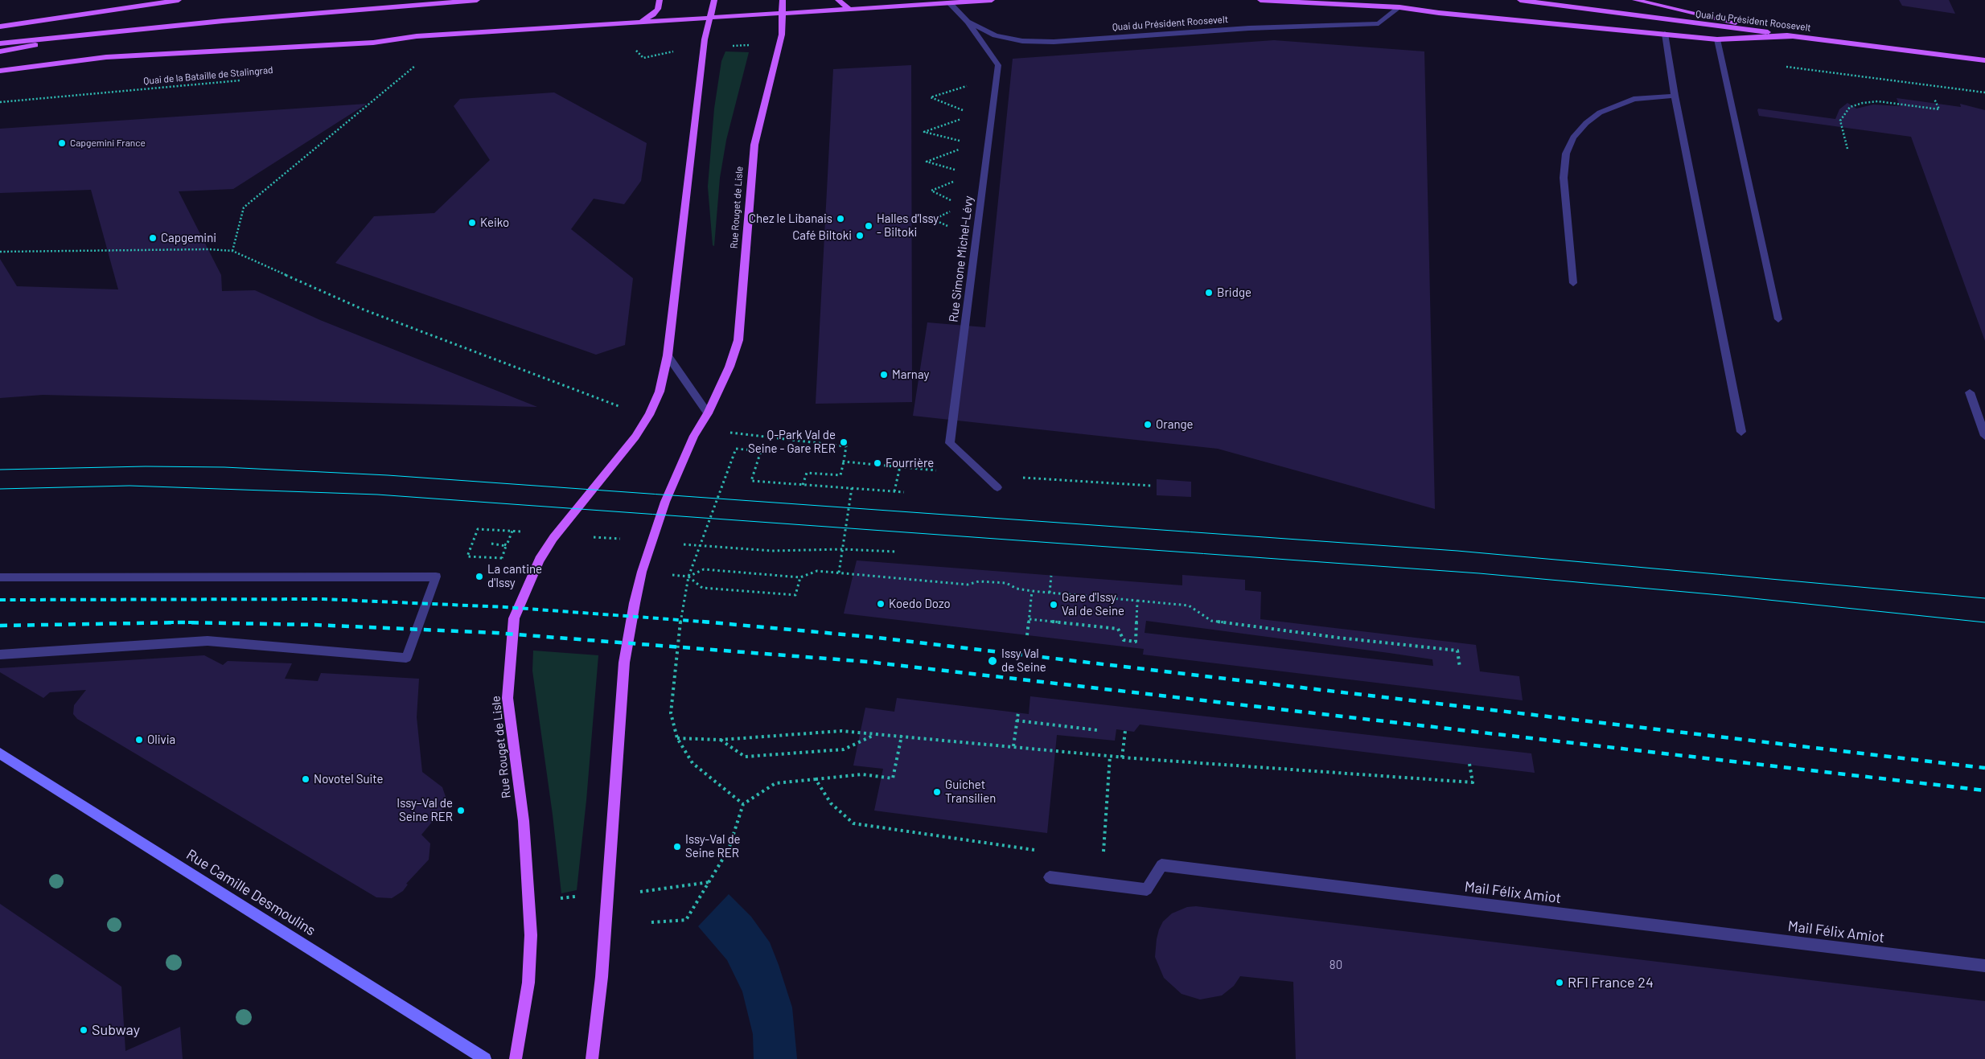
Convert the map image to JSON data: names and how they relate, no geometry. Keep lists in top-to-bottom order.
{
  "streets": {
    "main road": ["Quai du Président Roosevelt", "Rue Rouget de Lisle"],
    "street": ["Rue Simone Michel-Lévy", "Rue Camille Desmoulins", "Mail Félix Amiot"],
    "path": ["Quai de la Bataille de Stalingrad"]
  },
  "crossings": [
    ["Quai du Président Roosevelt", "Rue Simone Michel-Lévy"]
  ],
  "places": [
    "Capgemini France",
    "Chez le Libanais",
    "Keiko",
    "Halles d'Issy - Biltoki",
    "Café Biltoki",
    "Capgemini",
    "Bridge",
    "Marnay",
    "Orange",
    "Q-Park Val de Seine - Gare RER",
    "Fourrière",
    "La cantine d'Issy",
    "Koedo Dozo",
    "Gare d'Issy Val de Seine",
    "Issy Val de Seine",
    "Olivia",
    "Novotel Suite",
    "Guichet Transilien",
    "Issy–Val de Seine RER",
    "Issy-Val de Seine RER",
    "RFI France 24",
    "Subway"
  ],
  "house_numbers": ["80"]
}
